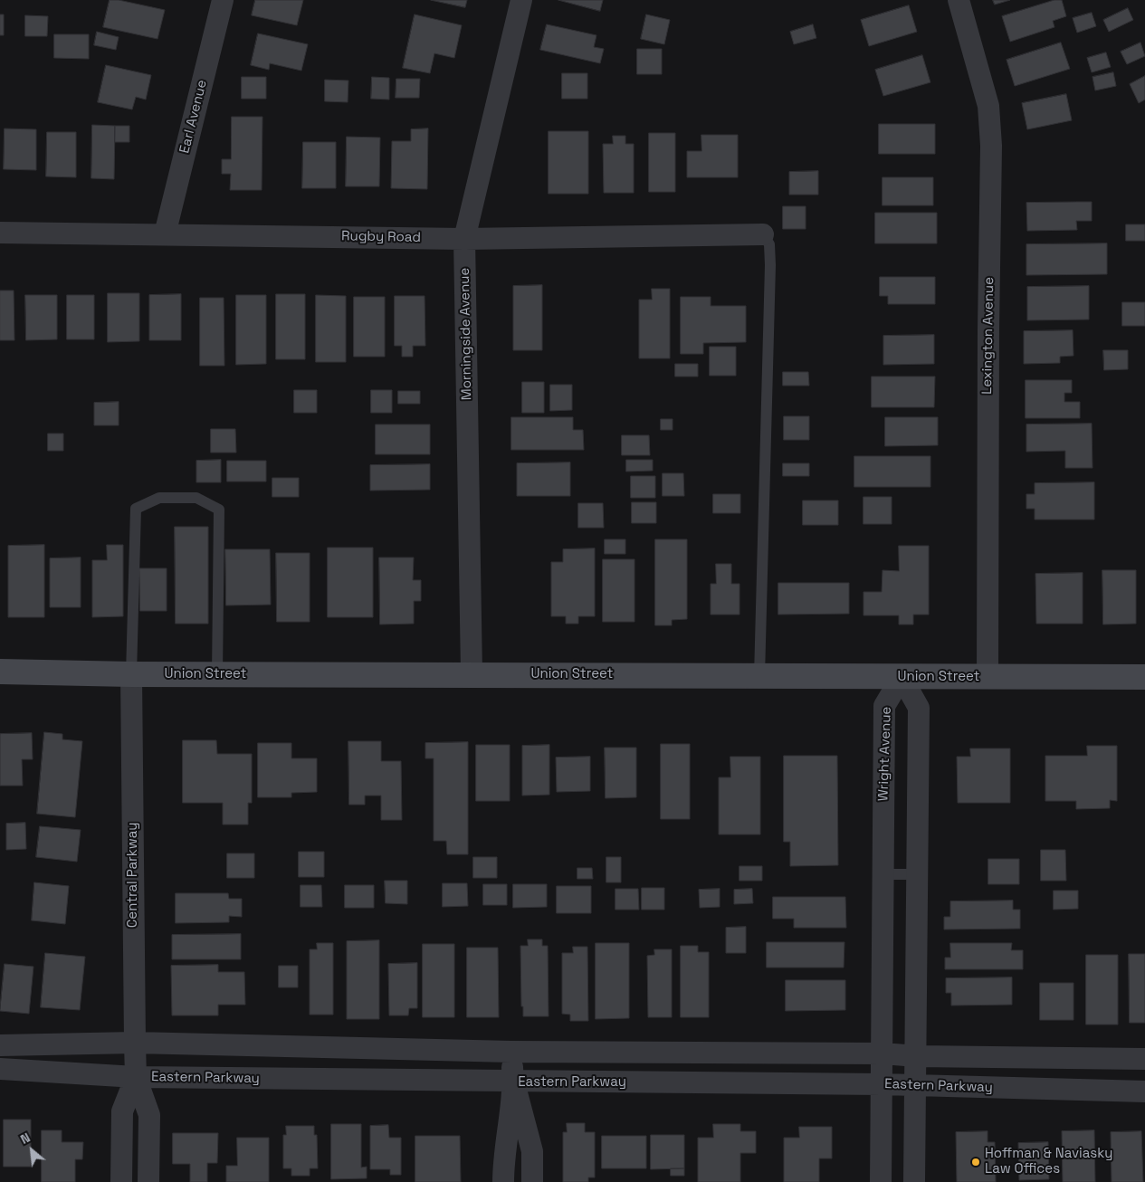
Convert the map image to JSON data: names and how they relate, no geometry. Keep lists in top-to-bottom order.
{
  "streets": {
    "main road": ["Union Street"],
    "street": [
      "Earl Avenue",
      "Rugby Road",
      "Morningside Avenue",
      "Lexington Avenue",
      "Wright Avenue",
      "Central Parkway",
      "Eastern Parkway"
    ]
  },
  "crossings": [
    ["Earl Avenue", "Rugby Road"],
    ["Rugby Road", "Morningside Avenue"],
    ["Morningside Avenue", "Union Street"],
    ["Lexington Avenue", "Union Street"],
    ["Union Street", "Wright Avenue"],
    ["Union Street", "Central Parkway"],
    ["Wright Avenue", "Eastern Parkway"],
    ["Central Parkway", "Eastern Parkway"]
  ],
  "places": ["Hoffman & Naviasky Law Offices"],
  "north": "top left"
}
